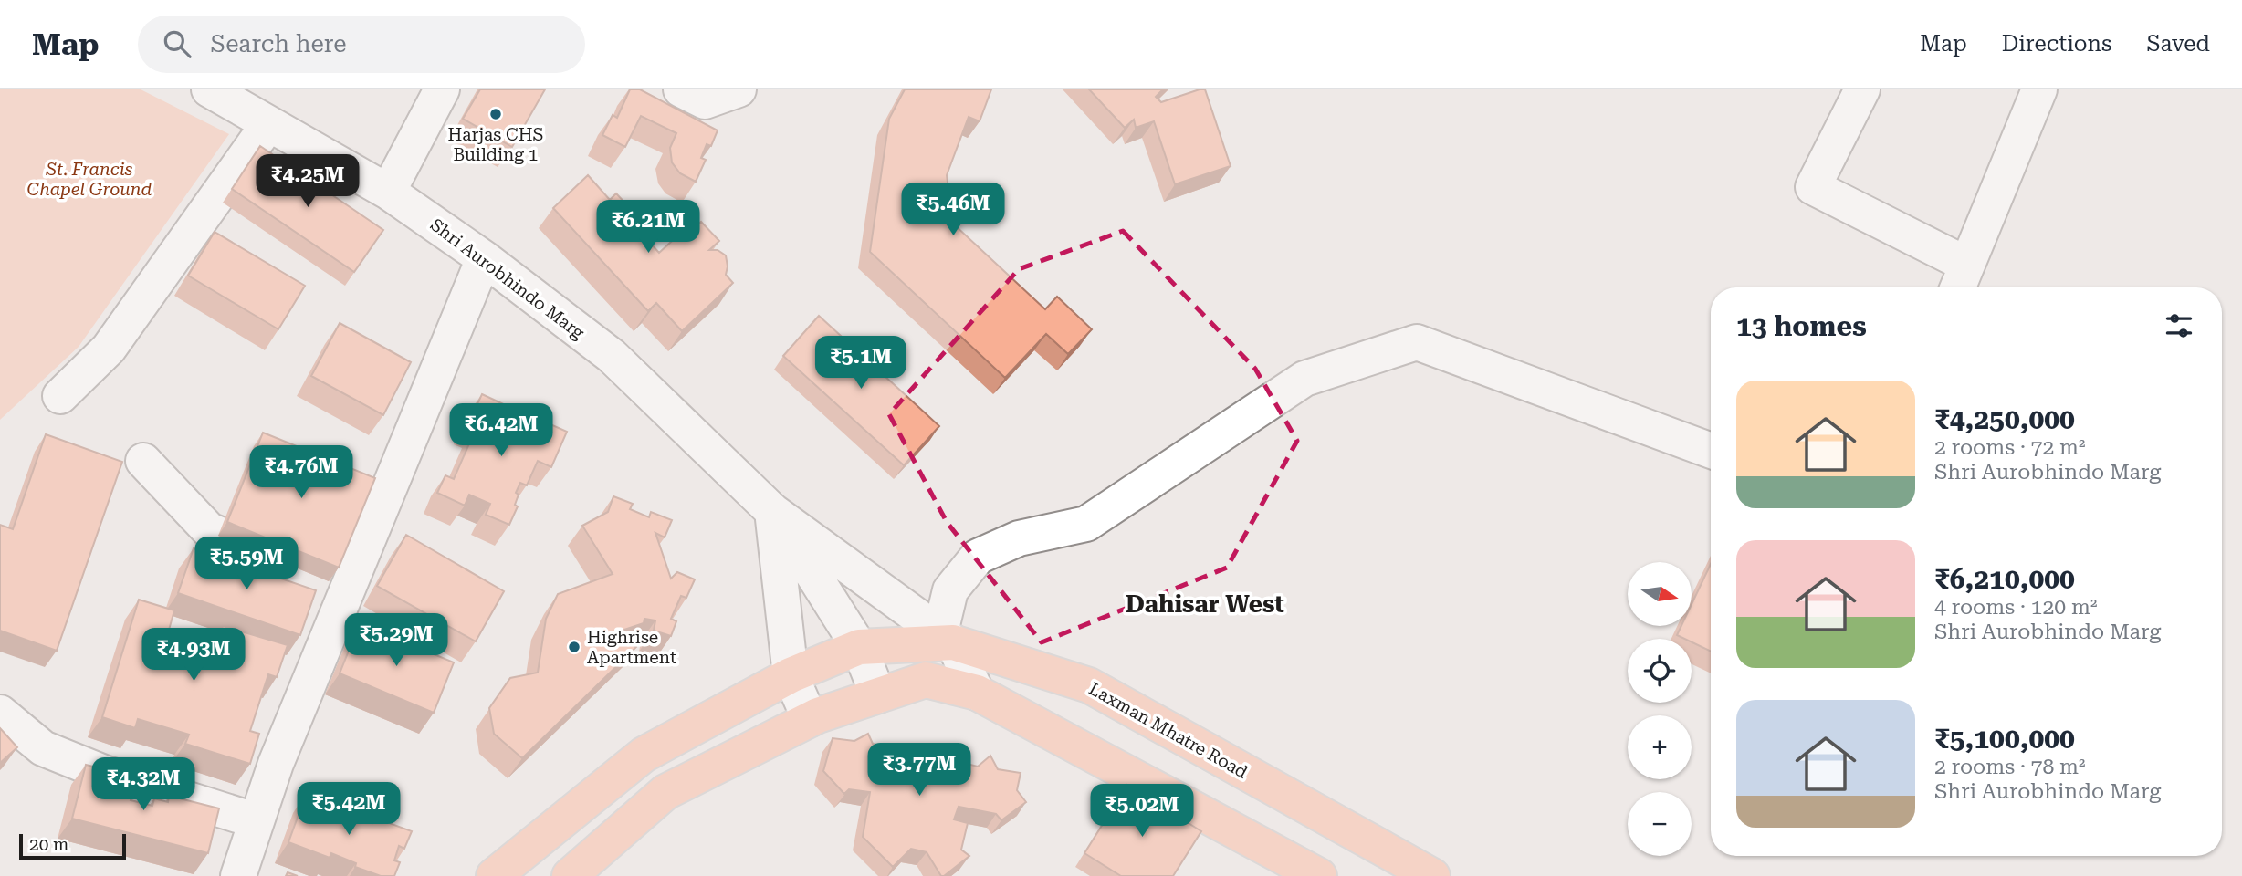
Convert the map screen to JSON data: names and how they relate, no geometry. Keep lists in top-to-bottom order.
{
  "streets": {
    "main road": ["Laxman Mhatre Road"],
    "street": ["Shri Aurobhindo Marg"]
  },
  "crossings": [
    ["Shri Aurobhindo Marg", "Laxman Mhatre Road"]
  ],
  "districts": ["Dahisar West"],
  "parks": ["St. Francis Chapel Ground"],
  "places": ["Harjas CHS Building 1", "Highrise Apartment"],
  "scale_bar": "20 m",
  "north": "right",
  "page": {
    "header": "Map",
    "search": "Search here",
    "nav": ["Map", "Directions", "Saved"],
    "price": [
      "₹4.25M",
      "₹5.46M",
      "₹6.21M",
      "₹5.1M",
      "₹6.42M",
      "₹4.76M",
      "₹5.59M",
      "₹5.29M",
      "₹4.93M",
      "₹3.77M",
      "₹4.32M",
      "₹5.42M",
      "₹5.02M"
    ],
    "heading": "13 homes",
    "list": [
      {
        "name": "₹4,250,000",
        "note": "2 rooms · 72 m² · Shri Aurobhindo Marg"
      },
      {
        "name": "₹6,210,000",
        "note": "4 rooms · 120 m² · Shri Aurobhindo Marg"
      },
      {
        "name": "₹5,100,000",
        "note": "2 rooms · 78 m² · Shri Aurobhindo Marg"
      }
    ],
    "map_buttons": ["+", "−"],
    "scale": "20 m"
  }
}
